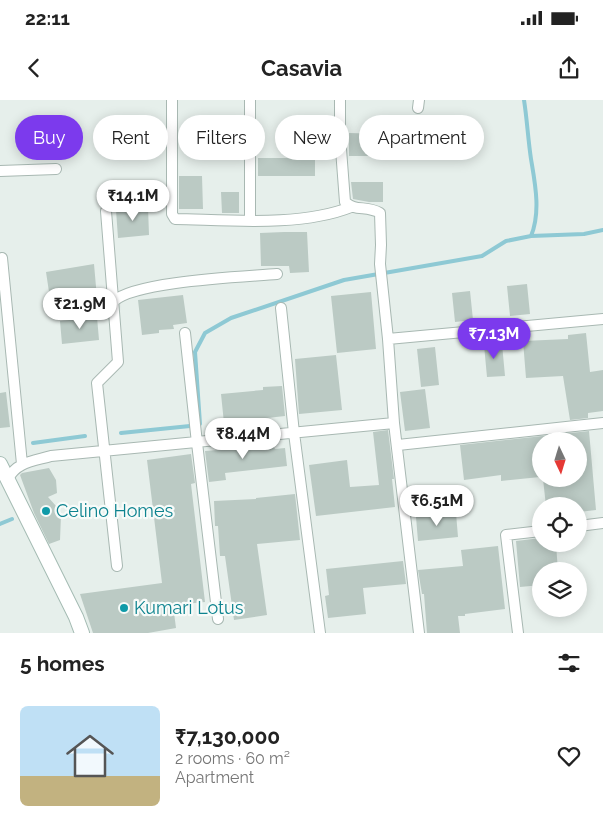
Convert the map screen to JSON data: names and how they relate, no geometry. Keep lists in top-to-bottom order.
{
  "places": ["Celino Homes", "Kumari Lotus"],
  "north": "bottom",
  "page": {
    "status": "22:11",
    "header": "Casavia",
    "chip": [
      "Buy",
      "Rent",
      "Filters",
      "New",
      "Apartment"
    ],
    "price": [
      "₹14.1M",
      "₹21.9M",
      "₹7.13M",
      "₹8.44M",
      "₹6.51M"
    ],
    "heading": "5 homes",
    "list": [
      {
        "name": "₹7,130,000",
        "note": "2 rooms · 60 m² · Apartment"
      }
    ]
  }
}
